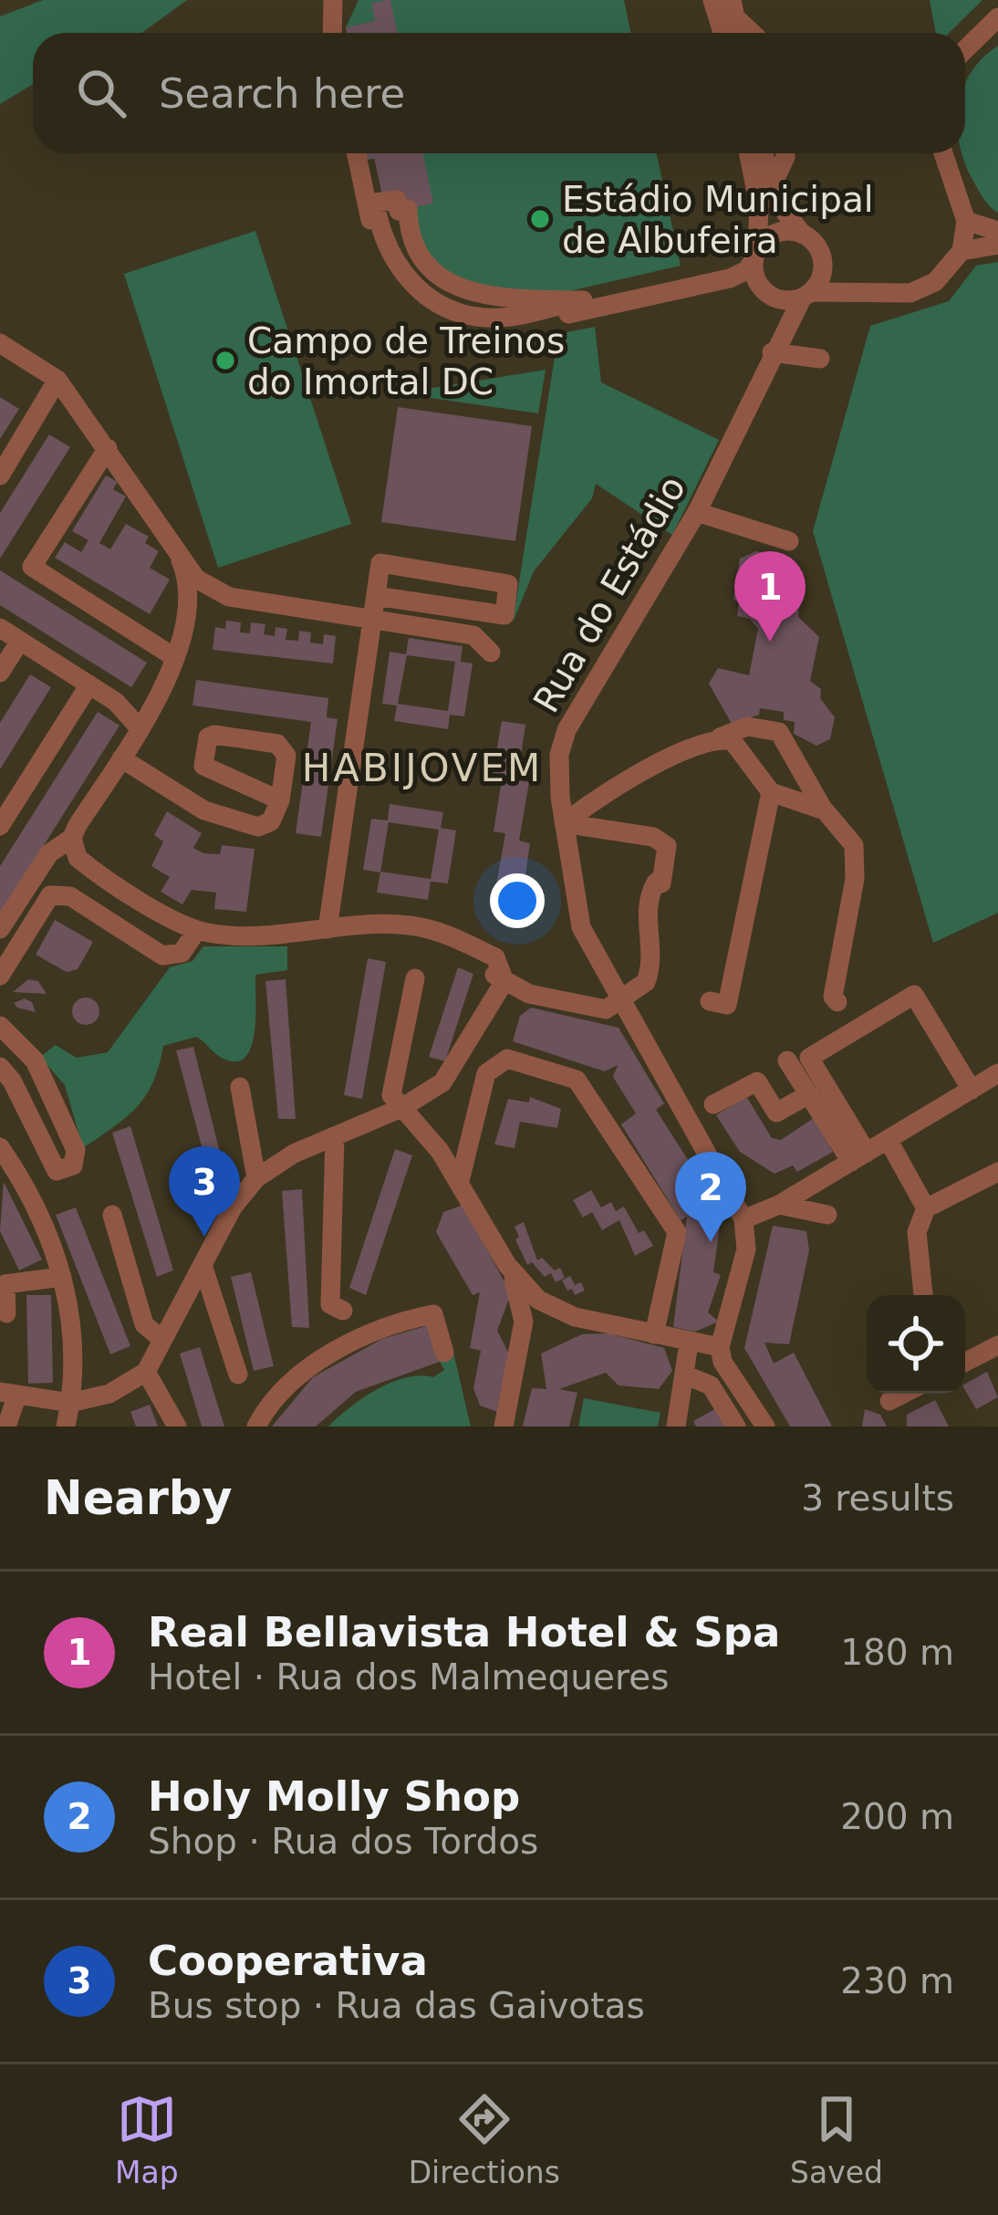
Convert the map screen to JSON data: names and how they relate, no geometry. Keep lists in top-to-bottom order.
{
  "streets": {
    "street": ["Rua do Estádio"]
  },
  "districts": ["HABIJOVEM"],
  "places": ["Estádio Municipal de Albufeira", "Campo de Treinos do Imortal DC"],
  "page": {
    "search": "Search here",
    "pins": ["1", "3", "2"],
    "heading": ["Nearby", "3 results"],
    "list": [
      {
        "mark": "1",
        "name": "Real Bellavista Hotel & Spa",
        "note": "Hotel · Rua dos Malmequeres",
        "value": "180 m"
      },
      {
        "mark": "2",
        "name": "Holy Molly Shop",
        "note": "Shop · Rua dos Tordos",
        "value": "200 m"
      },
      {
        "mark": "3",
        "name": "Cooperativa",
        "note": "Bus stop · Rua das Gaivotas",
        "value": "230 m"
      }
    ],
    "nav": ["Map", "Directions", "Saved"]
  }
}
